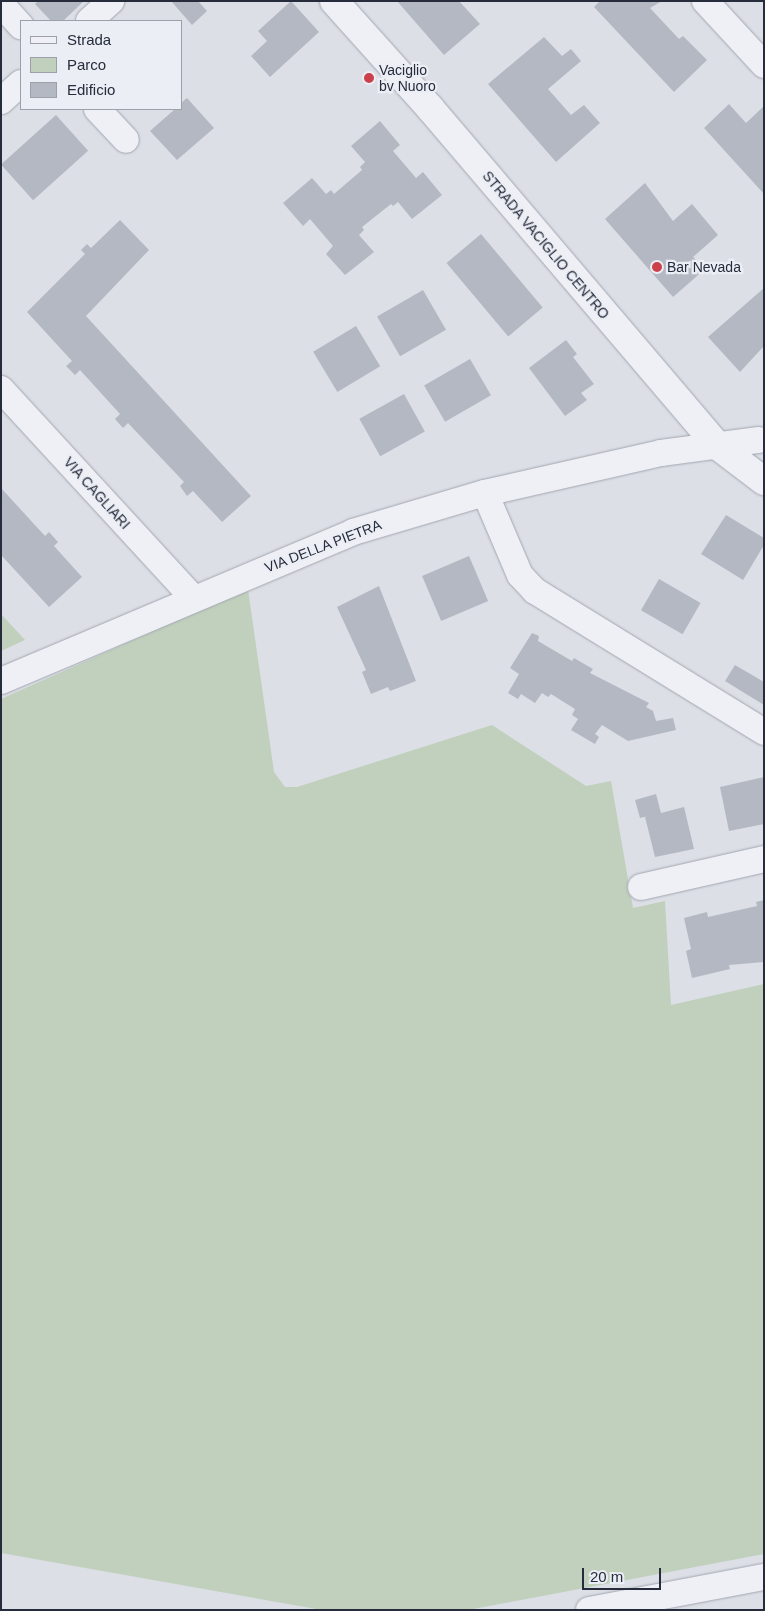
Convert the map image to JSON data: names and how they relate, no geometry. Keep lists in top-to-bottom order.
{
  "streets": {
    "street": ["STRADA VACIGLIO CENTRO", "VIA CAGLIARI", "VIA DELLA PIETRA"]
  },
  "crossings": [
    ["STRADA VACIGLIO CENTRO", "VIA DELLA PIETRA"],
    ["VIA CAGLIARI", "VIA DELLA PIETRA"]
  ],
  "places": ["Vaciglio bv Nuoro", "Bar Nevada"],
  "legend": ["Strada", "Parco", "Edificio"],
  "scale_bar": "20 m"
}
